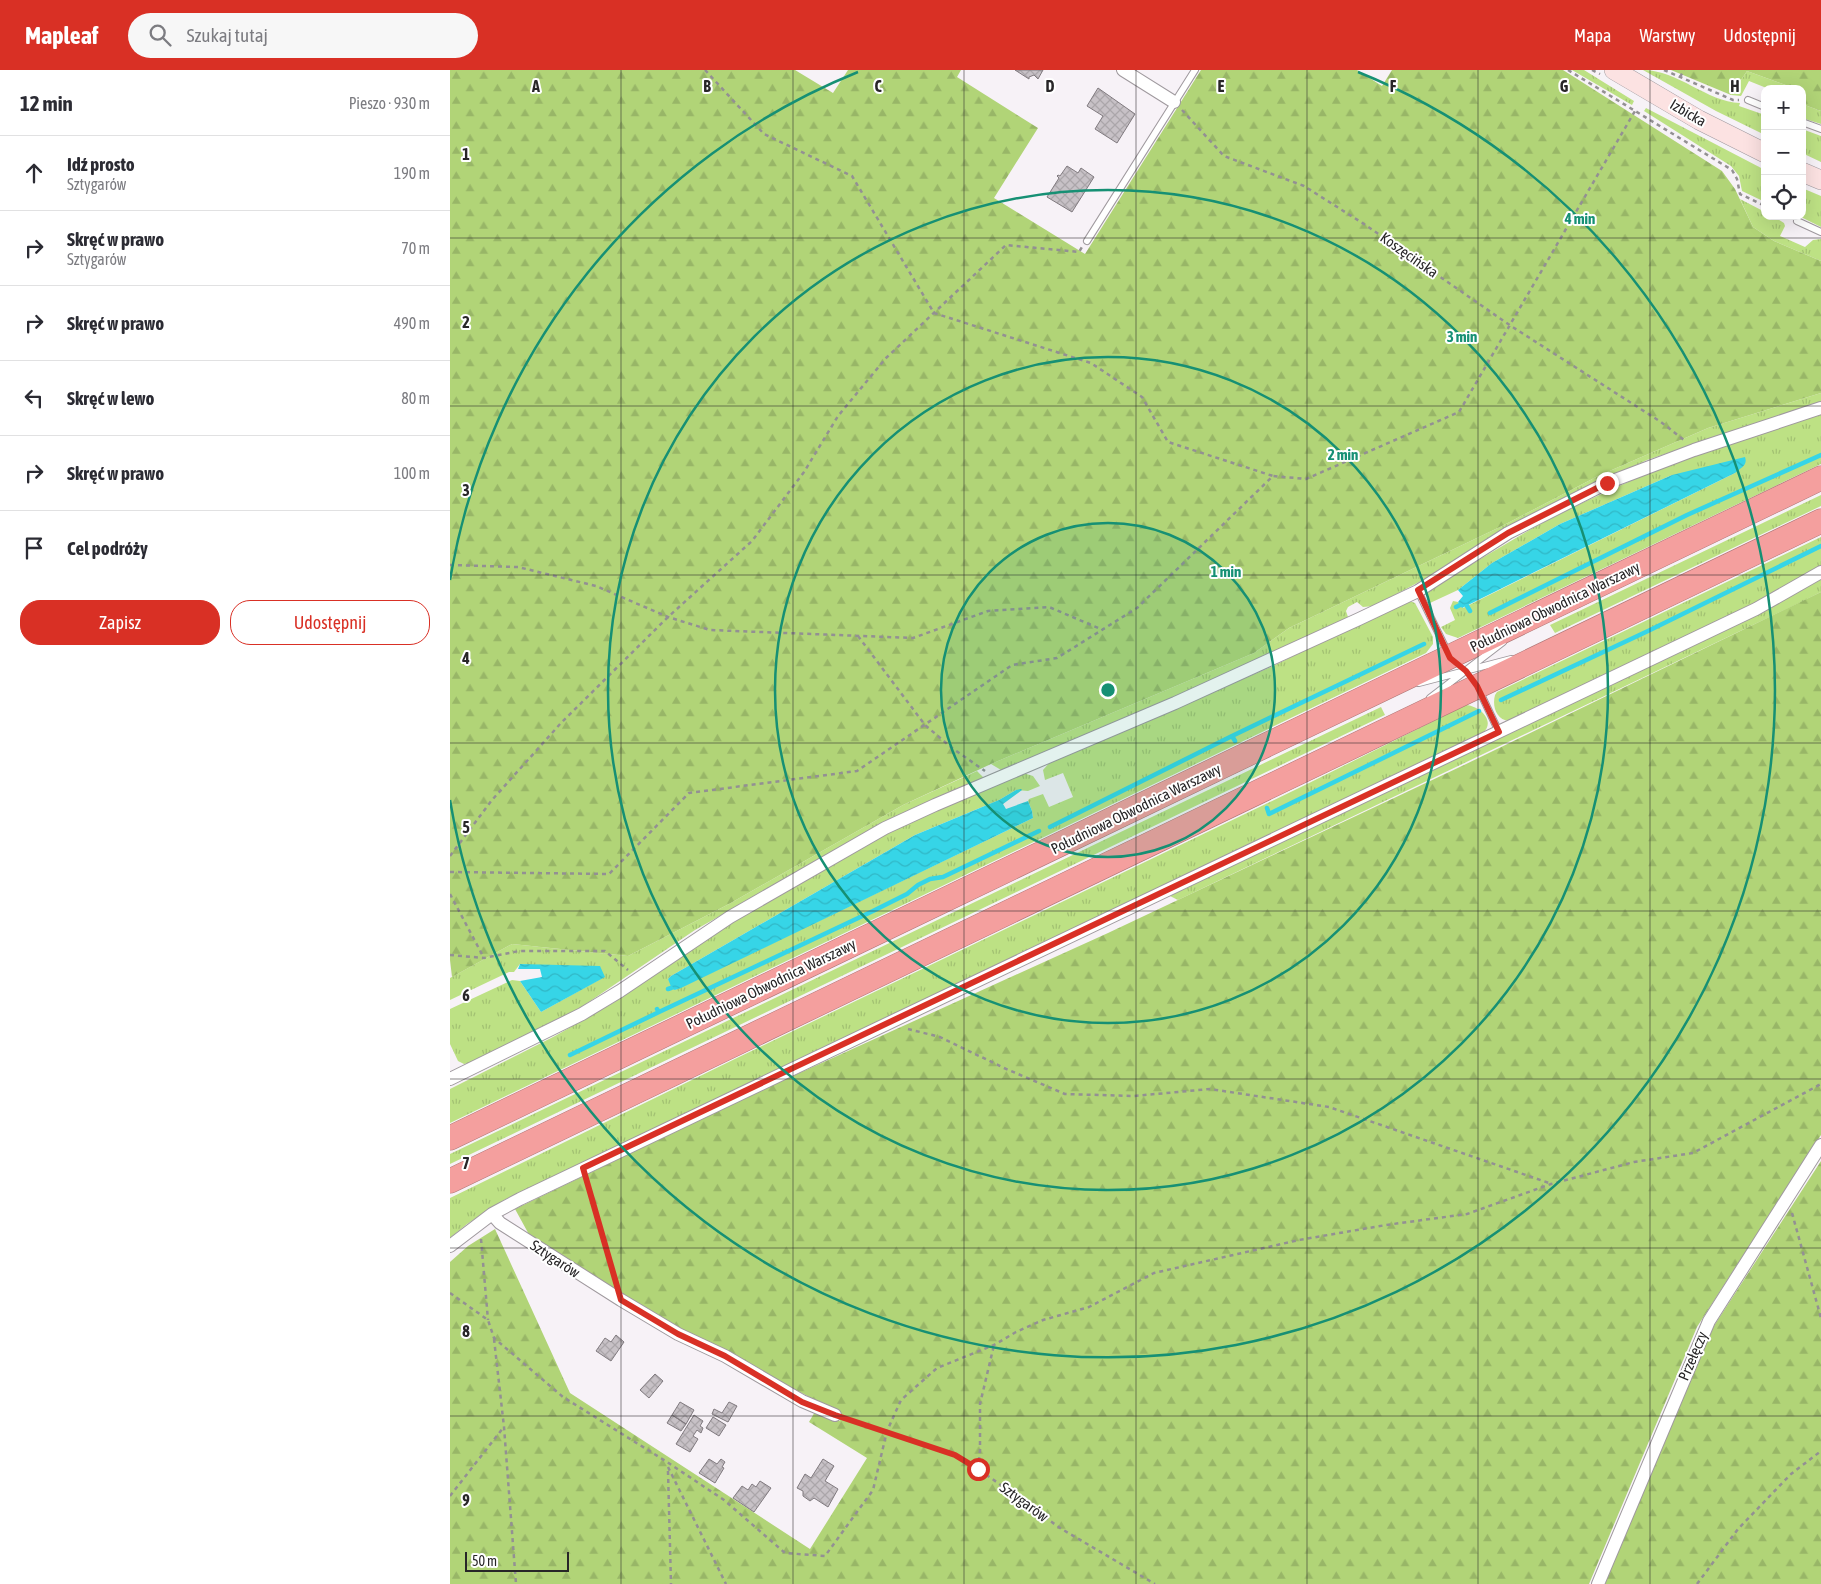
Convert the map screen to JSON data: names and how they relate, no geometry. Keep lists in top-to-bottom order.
{
  "streets": {
    "highway": ["Południowa Obwodnica Warszawy"],
    "street": ["Izbicka", "Sztygarów", "Przełęczy"],
    "path": ["Koszęcińska"]
  },
  "scale_bar": "50 m",
  "page": {
    "header": "Mapleaf",
    "search": "Szukaj tutaj",
    "nav": ["Mapa", "Warstwy", "Udostępnij"],
    "heading": ["12 min", "Pieszo · 930 m"],
    "map_buttons": ["+", "−"],
    "list": [
      ["Idź prosto", "Sztygarów", "190 m"],
      ["Skręć w prawo", "Sztygarów", "70 m"],
      ["Skręć w prawo", "490 m"],
      ["Skręć w lewo", "80 m"],
      ["Skręć w prawo", "100 m"],
      "Cel podróży"
    ],
    "buttons": ["Zapisz", "Udostępnij"],
    "scale": "50 m"
  },
  "grid": {
    "columns": [
      "A",
      "B",
      "C",
      "D",
      "E",
      "F",
      "G",
      "H"
    ],
    "rows": [
      "1",
      "2",
      "3",
      "4",
      "5",
      "6",
      "7",
      "8",
      "9"
    ]
  },
  "rings": [
    "4 min",
    "3 min",
    "2 min",
    "1 min"
  ]
}
